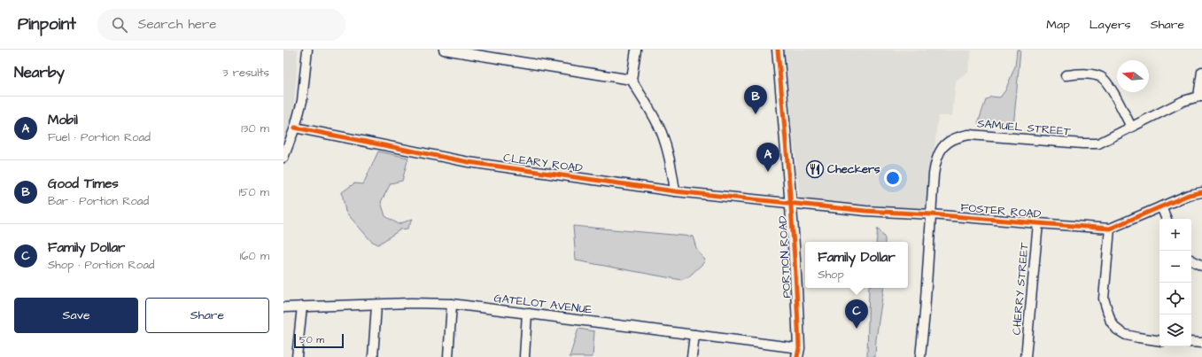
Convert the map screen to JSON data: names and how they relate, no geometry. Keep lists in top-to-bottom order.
{
  "streets": {
    "main road": ["PORTION ROAD"],
    "street": [
      "SAMUEL STREET",
      "CLEARY ROAD",
      "FOSTER ROAD",
      "CHERRY STREET",
      "GATELOT AVENUE"
    ]
  },
  "crossings": [
    ["SAMUEL STREET", "FOSTER ROAD"],
    ["CLEARY ROAD", "FOSTER ROAD"],
    ["CLEARY ROAD", "PORTION ROAD"],
    ["FOSTER ROAD", "PORTION ROAD"],
    ["FOSTER ROAD", "CHERRY STREET"],
    ["PORTION ROAD", "GATELOT AVENUE"]
  ],
  "places": {
    "restaurant": ["Checkers"]
  },
  "scale_bar": "50 m",
  "north": "left",
  "page": {
    "header": "Pinpoint",
    "search": "Search here",
    "nav": ["Map", "Layers", "Share"],
    "heading": ["Nearby", "3 results"],
    "pins": ["B", "A", "C"],
    "list": [
      {
        "mark": "A",
        "name": "Mobil",
        "note": "Fuel · Portion Road",
        "value": "130 m"
      },
      {
        "mark": "B",
        "name": "Good Times",
        "note": "Bar · Portion Road",
        "value": "150 m"
      },
      {
        "mark": "C",
        "name": "Family Dollar",
        "note": "Shop · Portion Road",
        "value": "160 m"
      }
    ],
    "map_buttons": ["+", "−"],
    "popup": ["Family Dollar", "Shop"],
    "buttons": ["Save", "Share"],
    "scale": "50 m"
  }
}
